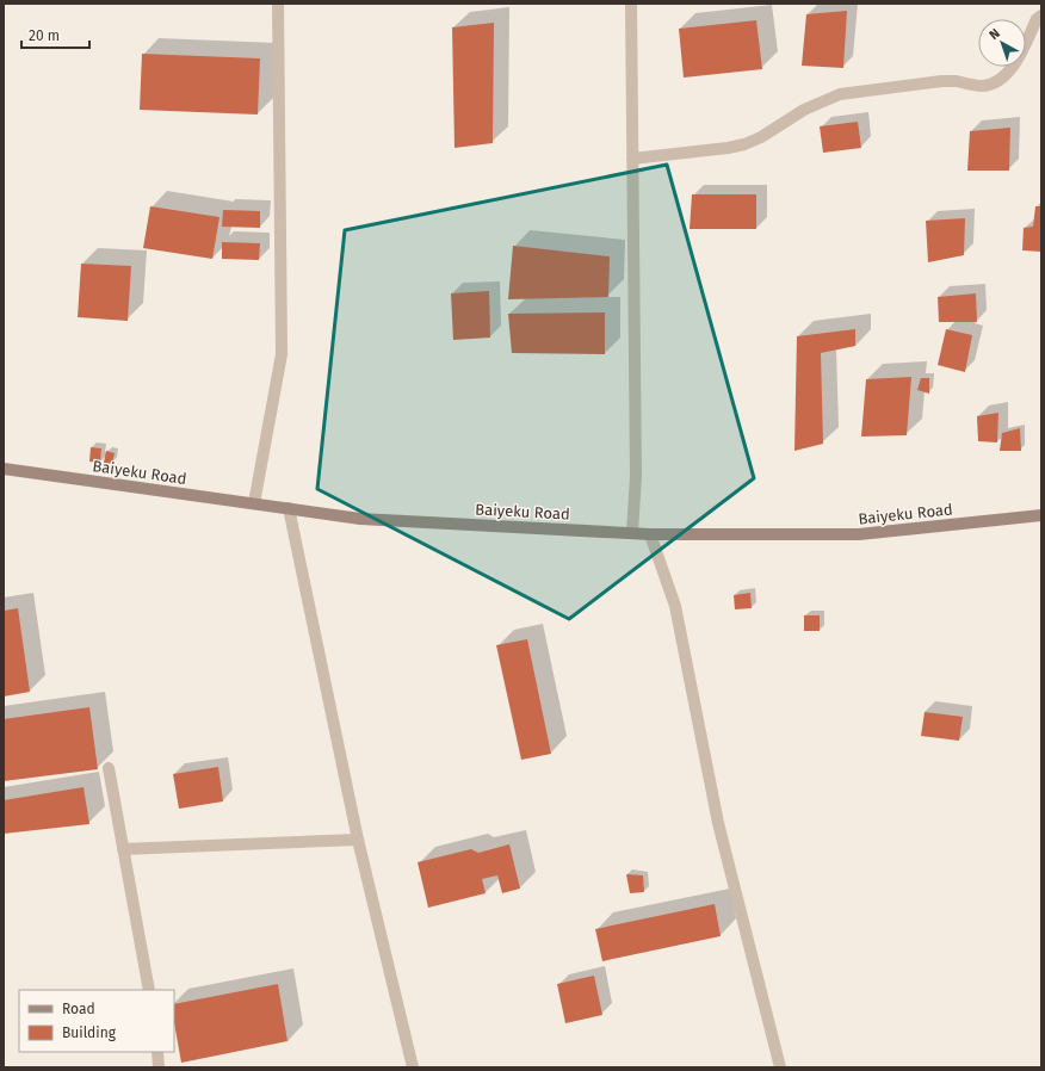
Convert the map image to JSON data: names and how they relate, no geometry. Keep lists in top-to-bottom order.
{
  "streets": {
    "main road": ["Baiyeku Road"]
  },
  "legend": ["Road", "Building"],
  "scale_bar": "20 m",
  "north": "top left"
}
